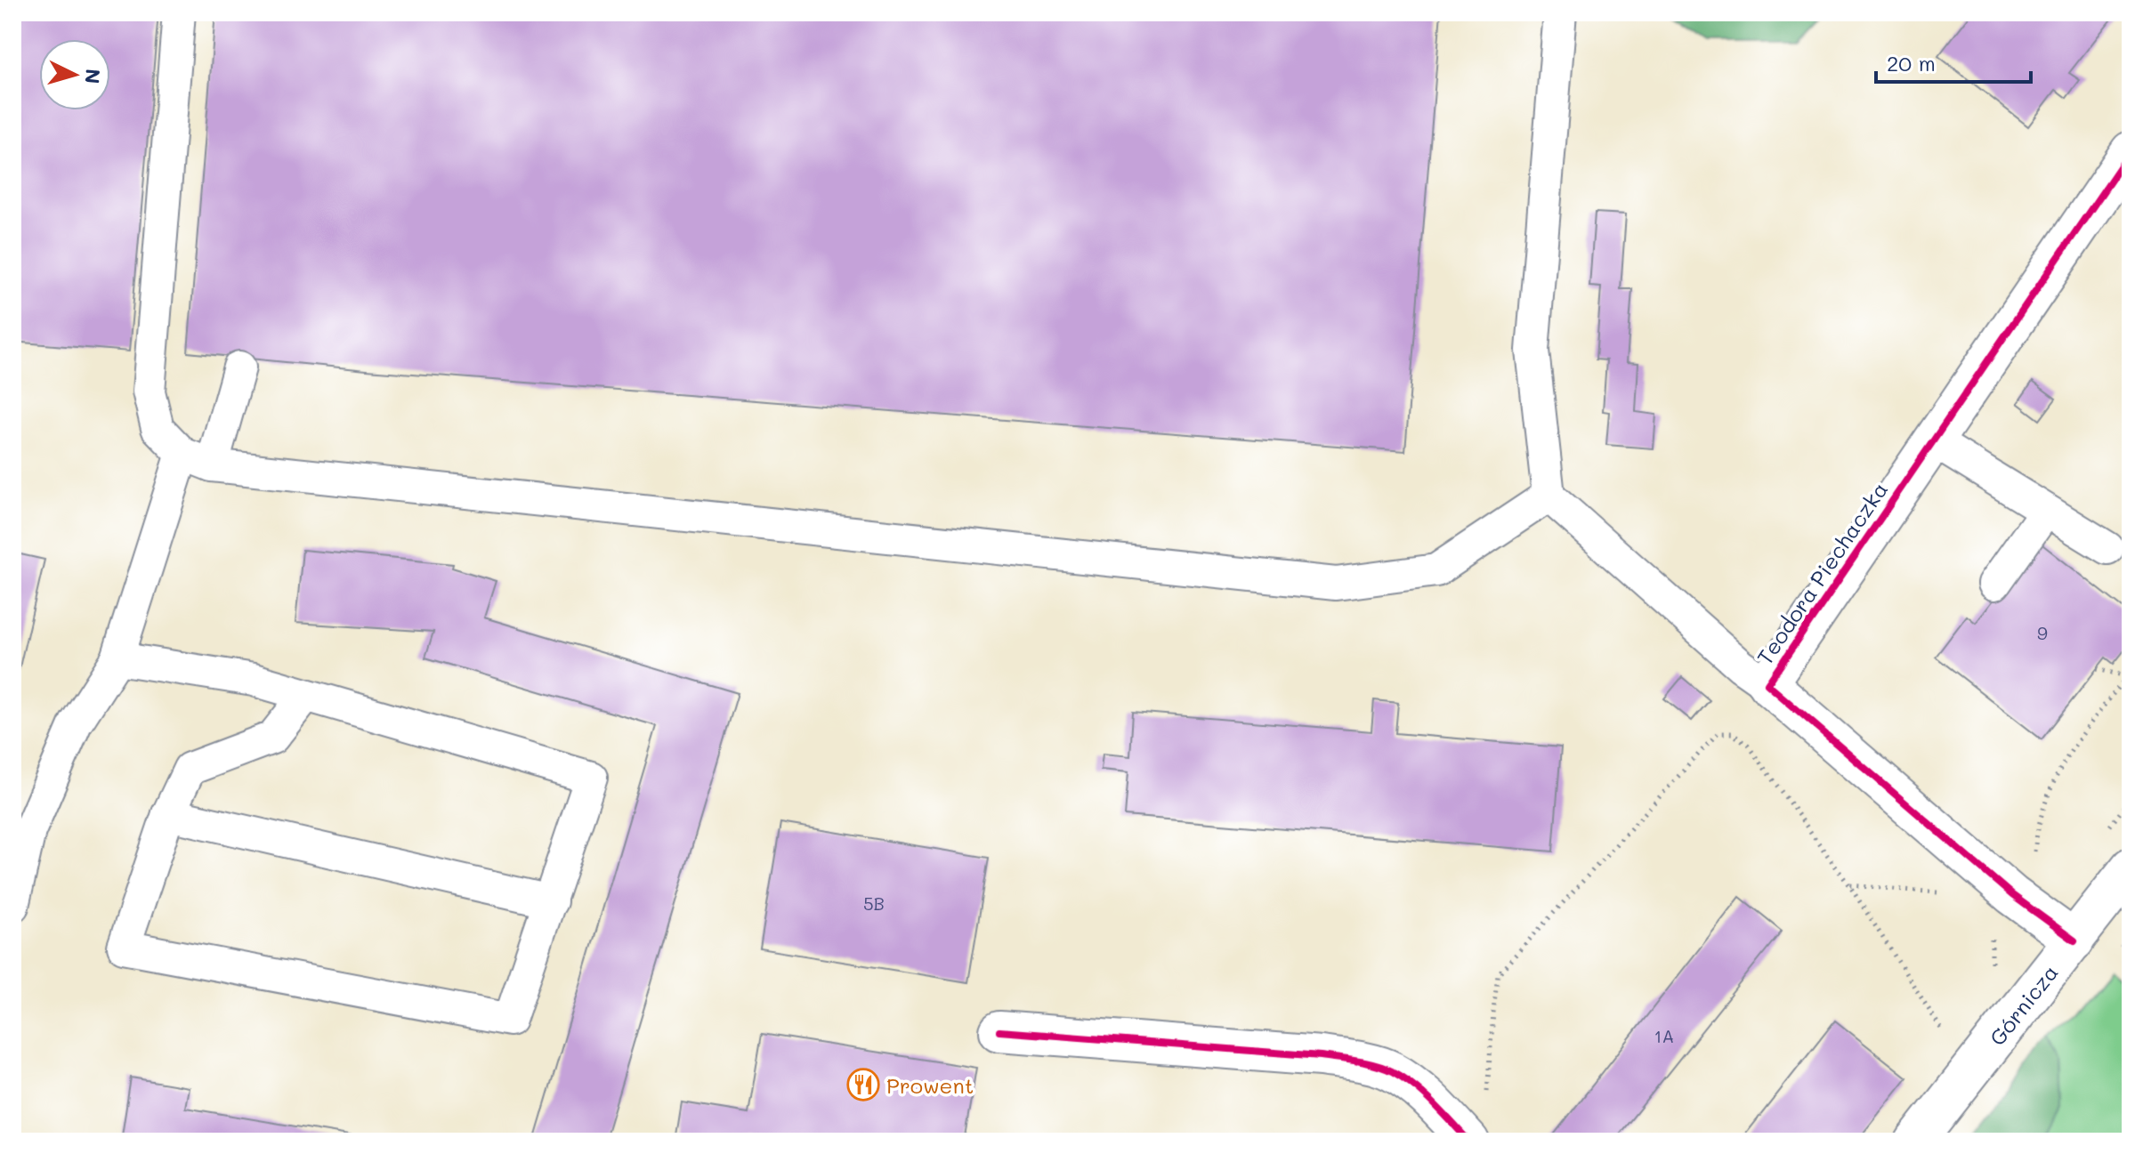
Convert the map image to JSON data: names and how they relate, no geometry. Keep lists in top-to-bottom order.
{
  "streets": {
    "street": ["Teodora Piechaczka", "Górnicza"]
  },
  "crossings": [
    ["Teodora Piechaczka", "Górnicza"]
  ],
  "places": {
    "restaurant": ["Prowent"]
  },
  "house_numbers": ["9", "5B", "1A"],
  "scale_bar": "20 m",
  "north": "right"
}
